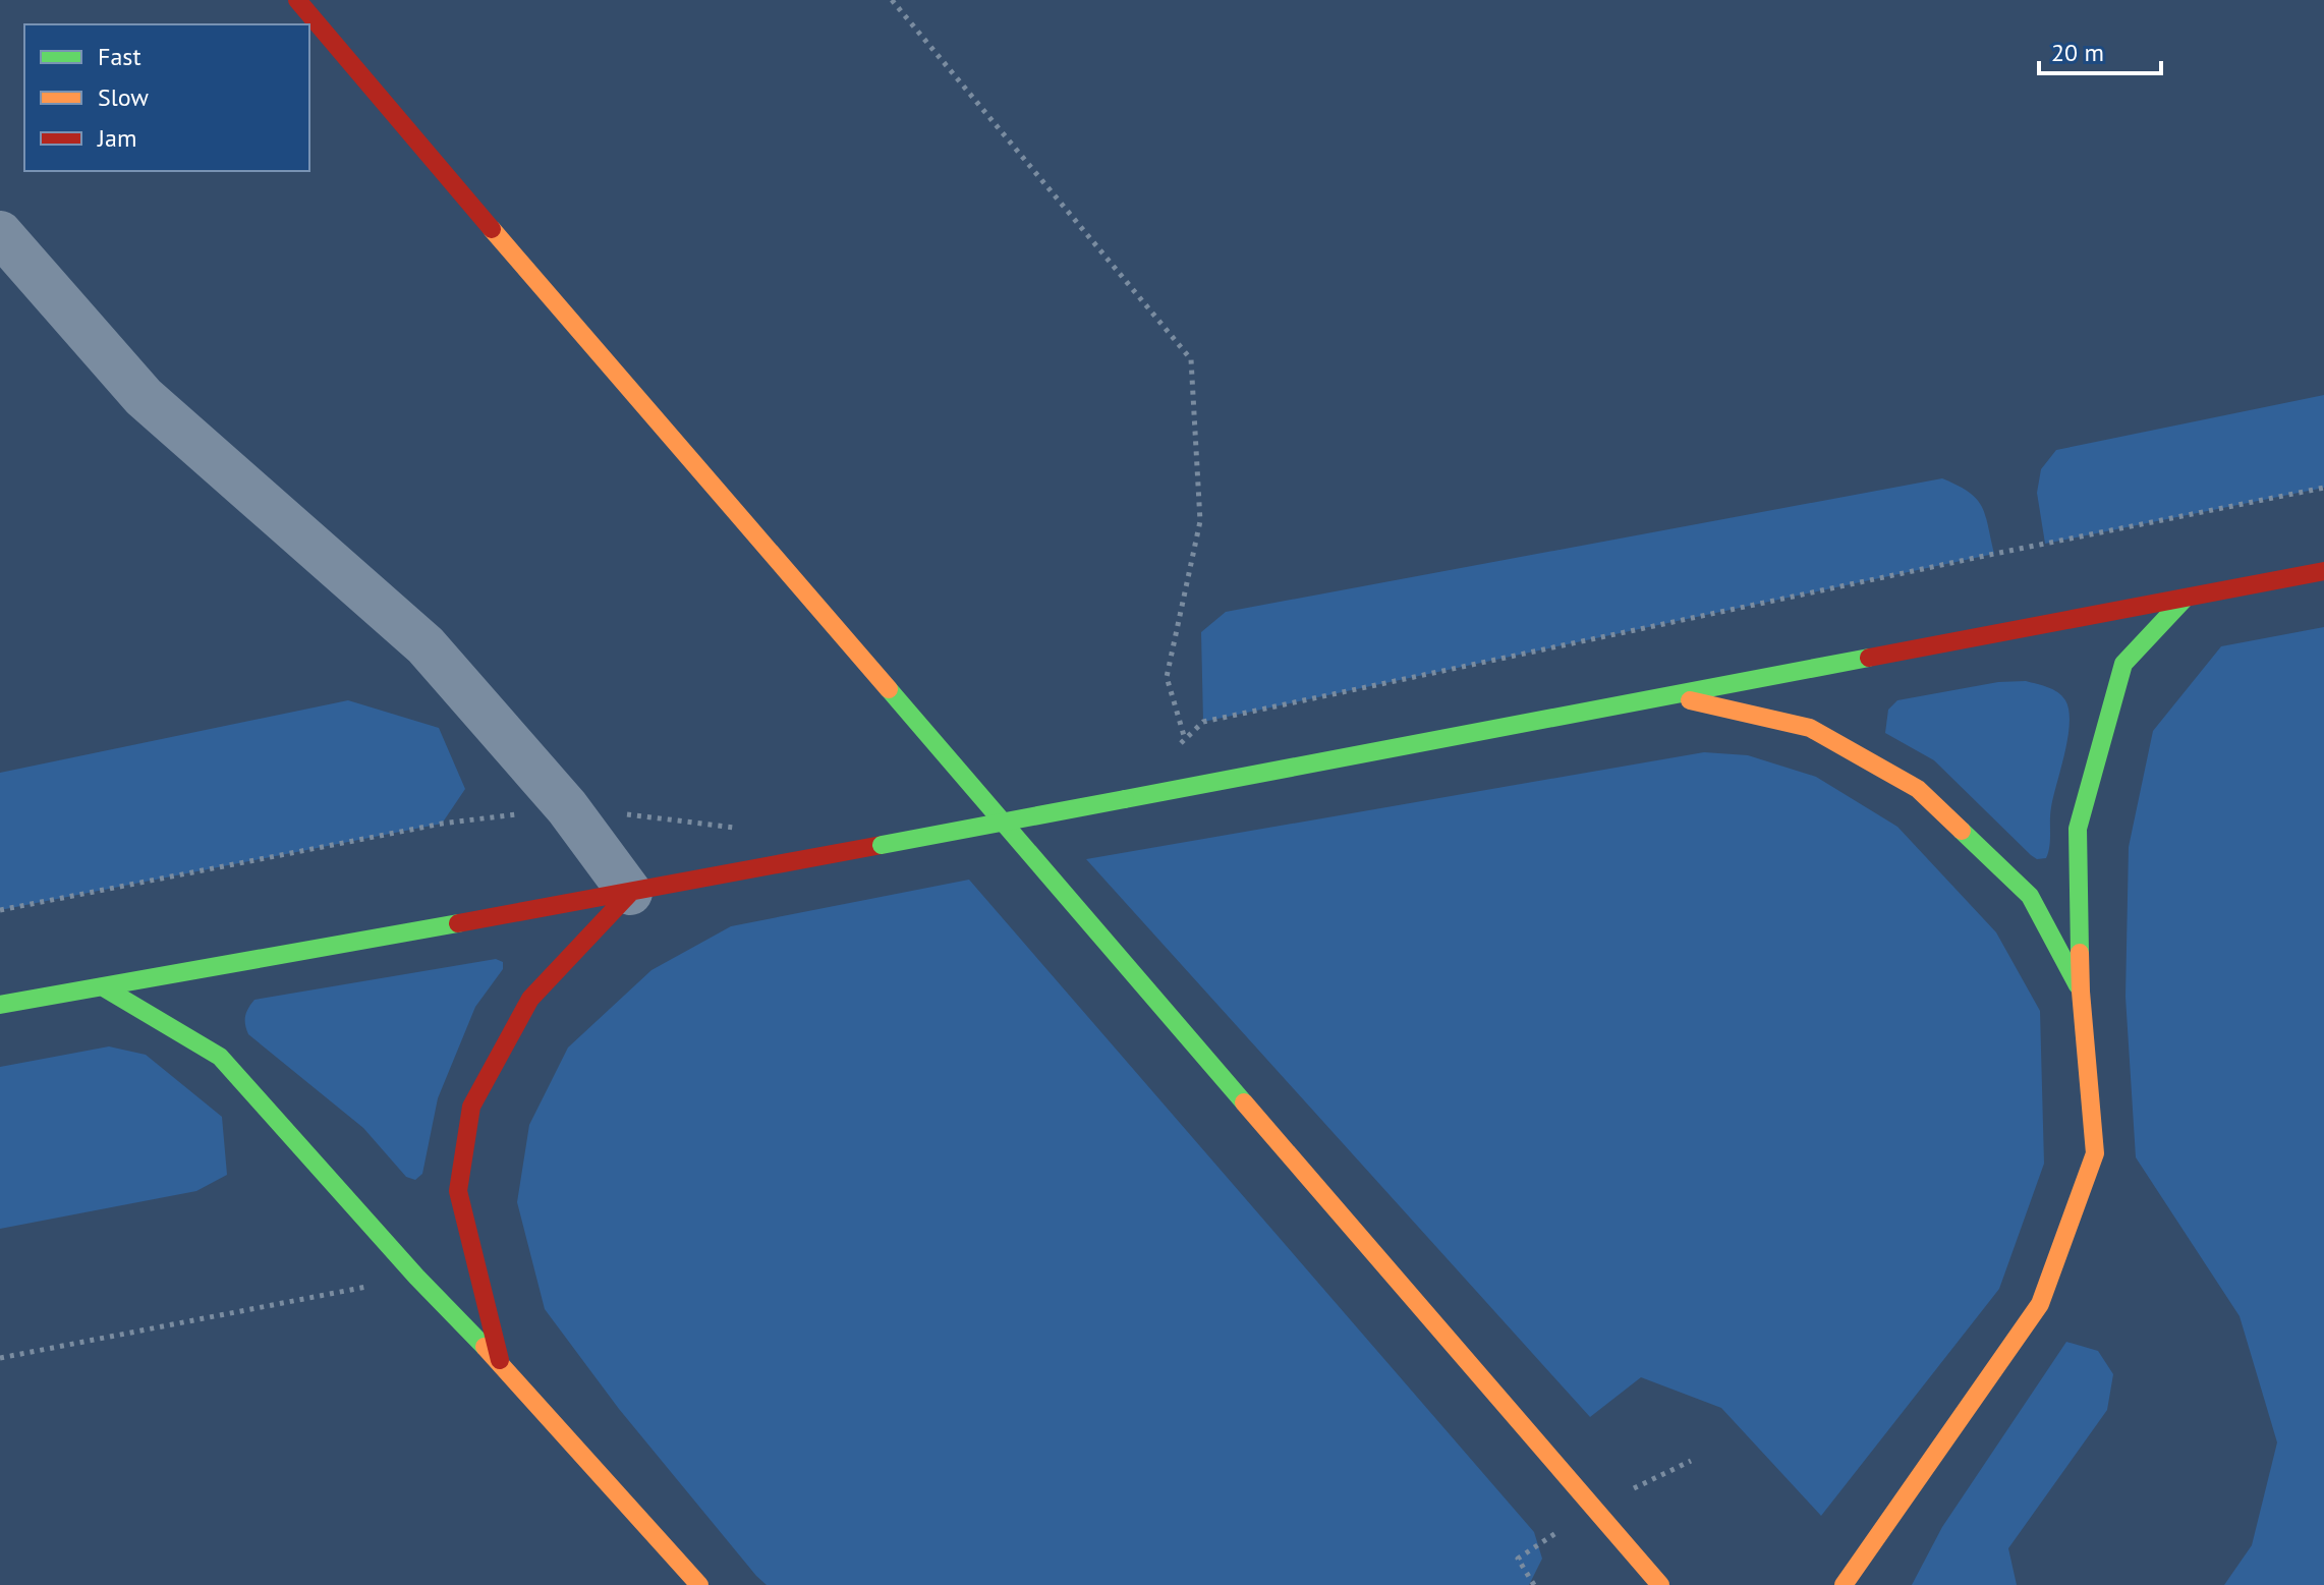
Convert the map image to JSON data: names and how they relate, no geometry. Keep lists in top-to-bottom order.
{
  "legend": ["Fast", "Slow", "Jam"],
  "scale_bar": "20 m"
}
